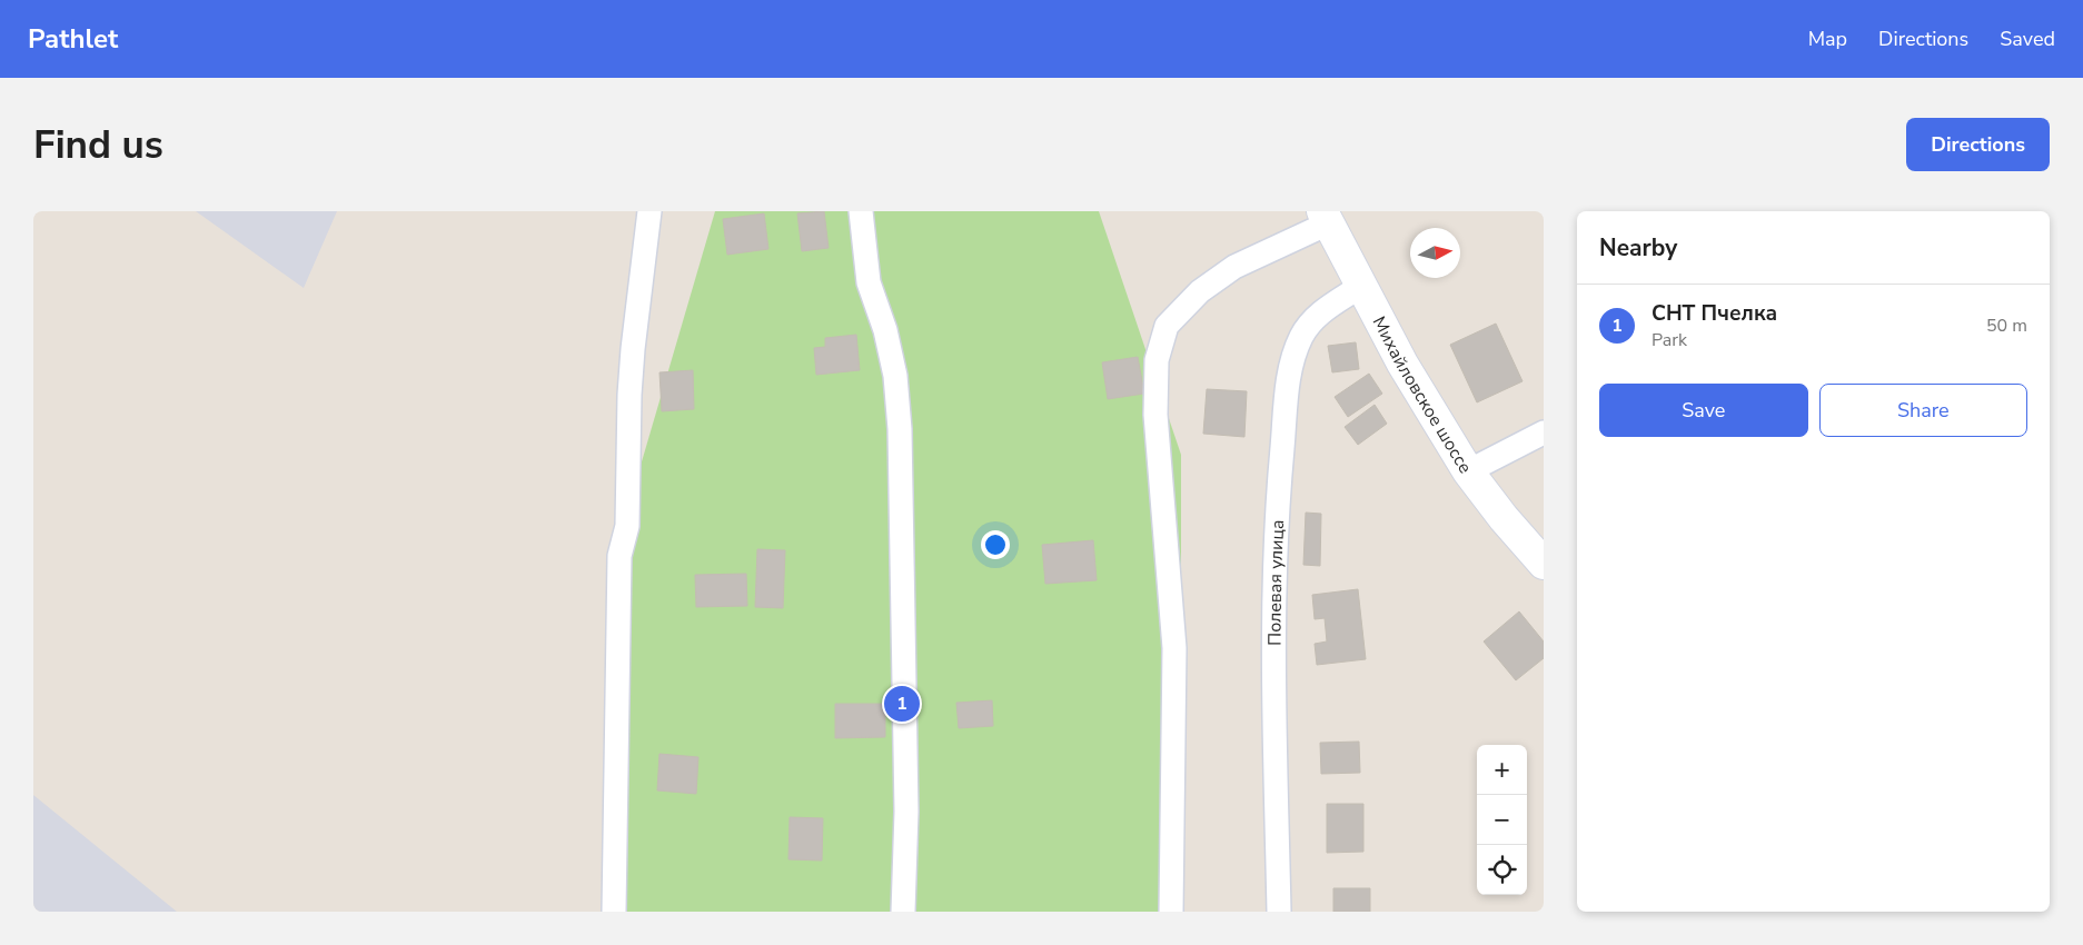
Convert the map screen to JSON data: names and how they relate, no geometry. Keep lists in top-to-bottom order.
{
  "streets": {
    "main road": ["Михайловское шоссе"],
    "street": ["Полевая улица"]
  },
  "crossings": [
    ["Михайловское шоссе", "Полевая улица"]
  ],
  "north": "right",
  "page": {
    "header": "Pathlet",
    "nav": ["Map", "Directions", "Saved"],
    "buttons": [
      "Directions",
      ["Save", "Share"]
    ],
    "title": "Find us",
    "heading": "Nearby",
    "list": [
      {
        "mark": "1",
        "name": "СНТ Пчелка",
        "note": "Park",
        "value": "50 m"
      }
    ],
    "pins": "1",
    "map_buttons": ["+", "−"]
  }
}
